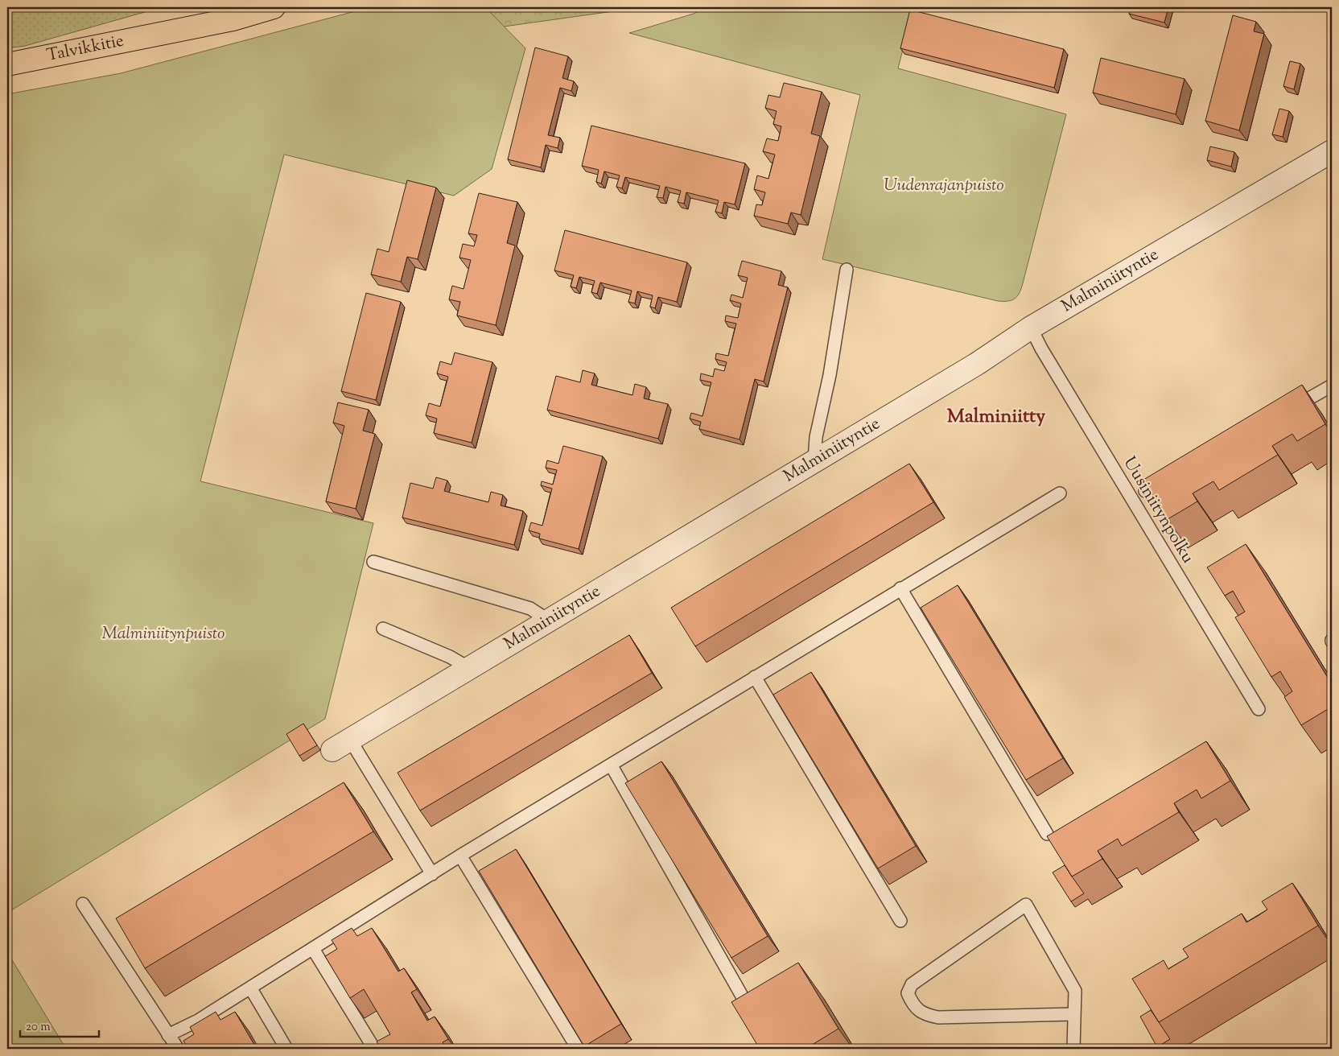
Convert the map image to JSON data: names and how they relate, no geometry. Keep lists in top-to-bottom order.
{
  "streets": {
    "main road": ["Talvikkitie"],
    "street": ["Malminiityntie"],
    "lane": ["Uusiniitynpolku"]
  },
  "crossings": [
    ["Malminiityntie", "Uusiniitynpolku"]
  ],
  "districts": ["Malminiitty"],
  "parks": ["Uudenrajanpuisto", "Malminiitynpuisto"],
  "scale_bar": "20 m"
}
